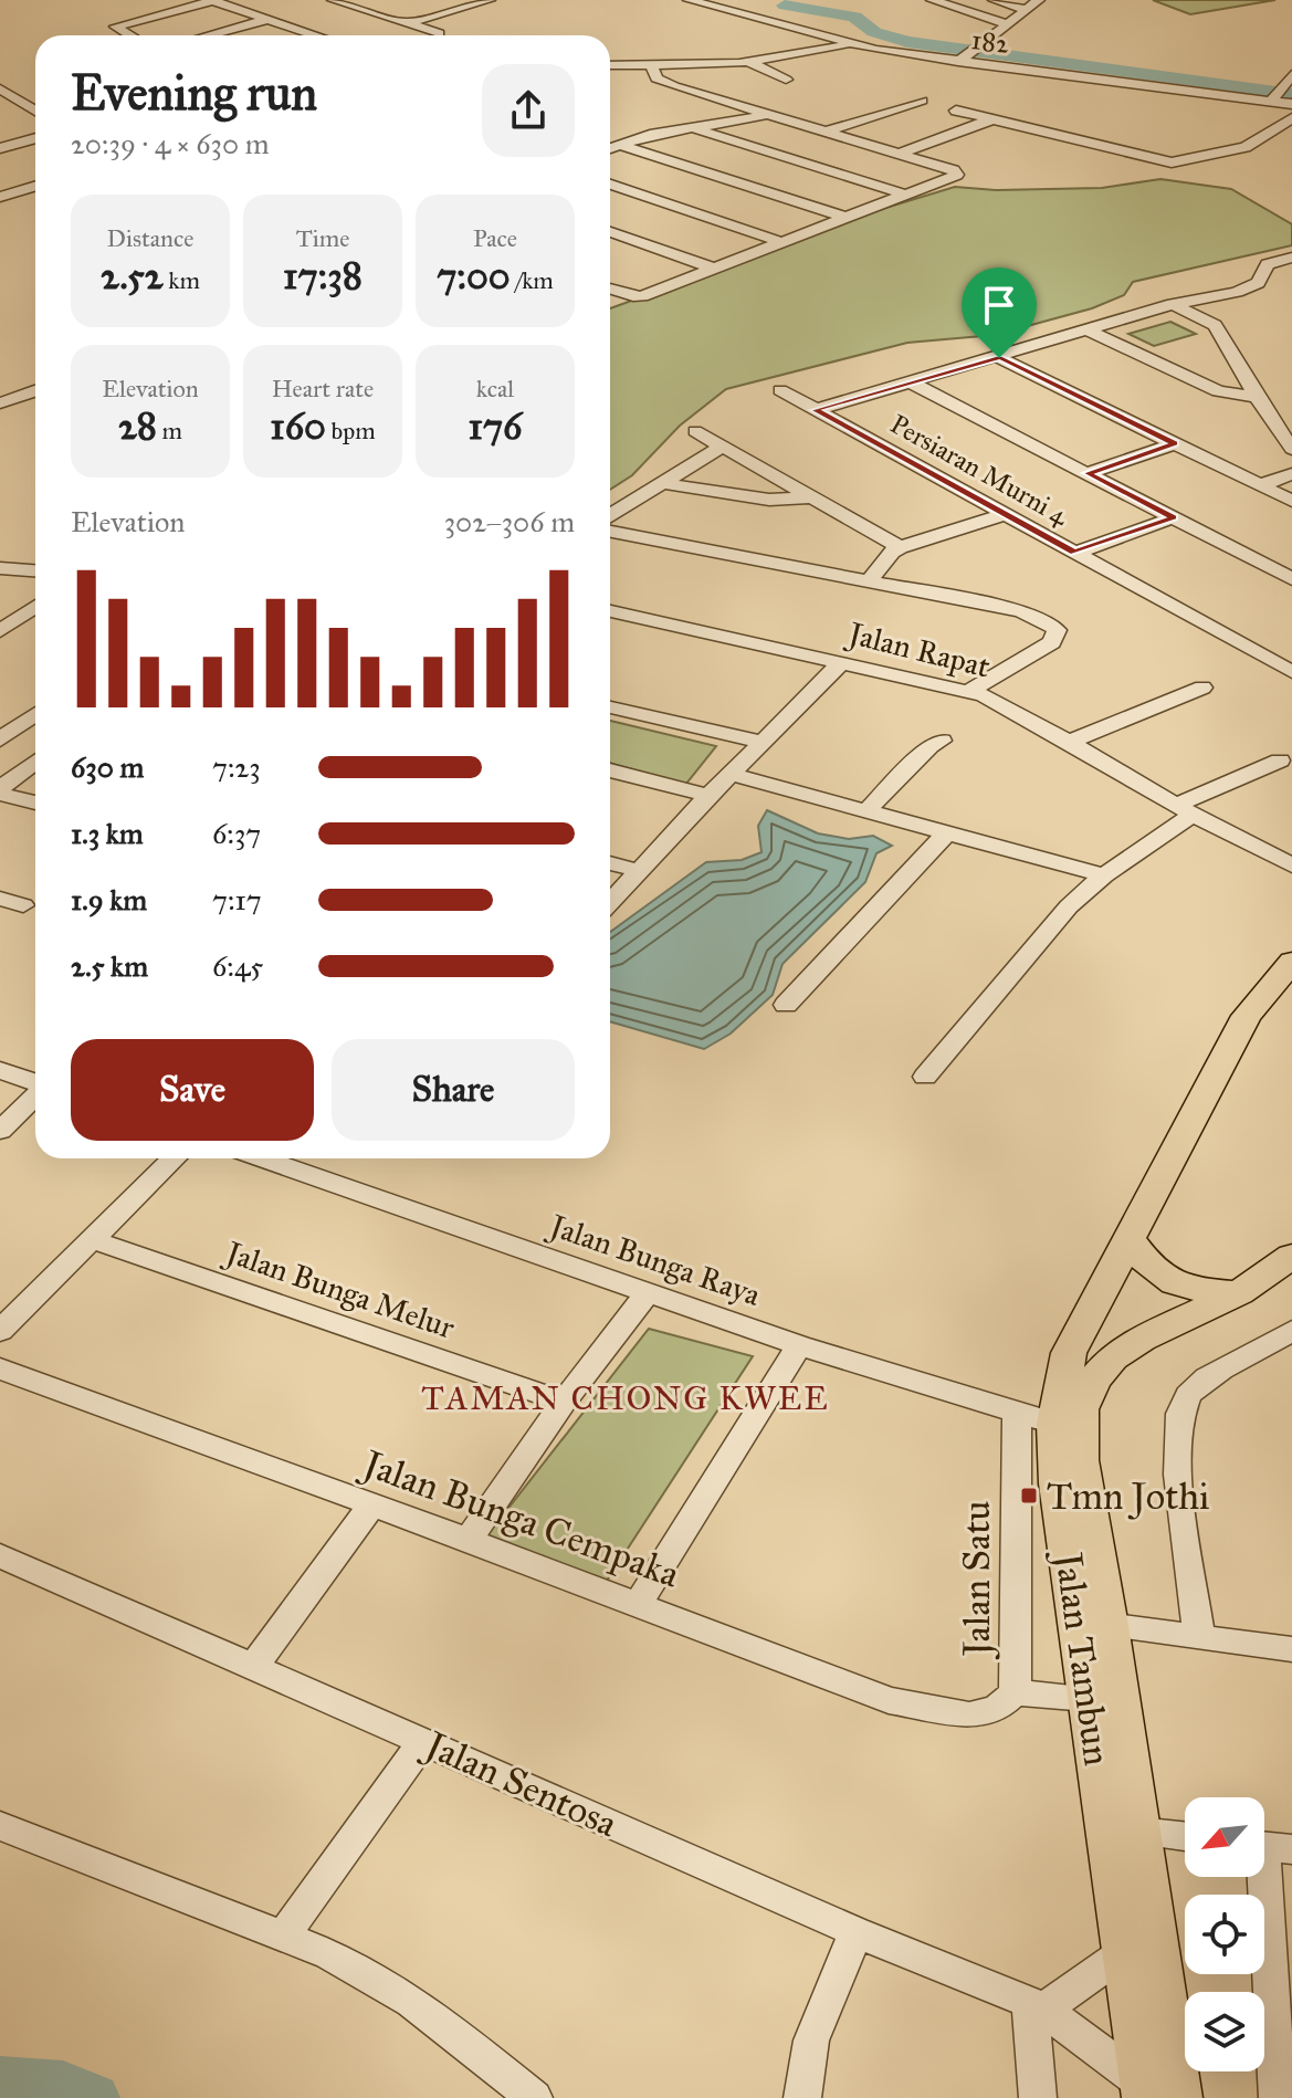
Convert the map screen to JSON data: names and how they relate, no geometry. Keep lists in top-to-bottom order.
{
  "streets": {
    "main road": ["Jalan Tambun"],
    "street": [
      "182",
      "Persiaran Murni 4",
      "Jalan Rapat",
      "Jalan Bunga Raya",
      "Jalan Bunga Melur",
      "Jalan Bunga Cempaka",
      "Jalan Satu",
      "Jalan Sentosa"
    ]
  },
  "crossings": [
    ["Jalan Bunga Raya", "Jalan Satu"],
    ["Jalan Bunga Raya", "Jalan Tambun"],
    ["Jalan Bunga Cempaka", "Jalan Satu"],
    ["Jalan Satu", "Jalan Tambun"],
    ["Jalan Tambun", "Jalan Sentosa"]
  ],
  "districts": ["TAMAN CHONG KWEE"],
  "places": {
    "transit": ["Tmn Jothi"]
  },
  "north": "bottom left",
  "page": {
    "heading": ["Evening run", "20:39 · 4 × 630 m"],
    "stats": [
      ["Distance", "2.52 km"],
      ["Time", "17:38"],
      ["Pace", "7:00 /km"],
      ["Elevation", "28 m"],
      ["Heart rate", "160 bpm"],
      ["kcal", "176"]
    ],
    "chart": ["Elevation", "302–306 m"],
    "list": [
      {
        "name": "630 m",
        "note": "7:23"
      },
      {
        "name": "1.3 km",
        "note": "6:37"
      },
      {
        "name": "1.9 km",
        "note": "7:17"
      },
      {
        "name": "2.5 km",
        "note": "6:45"
      }
    ],
    "buttons": ["Save", "Share"]
  }
}
